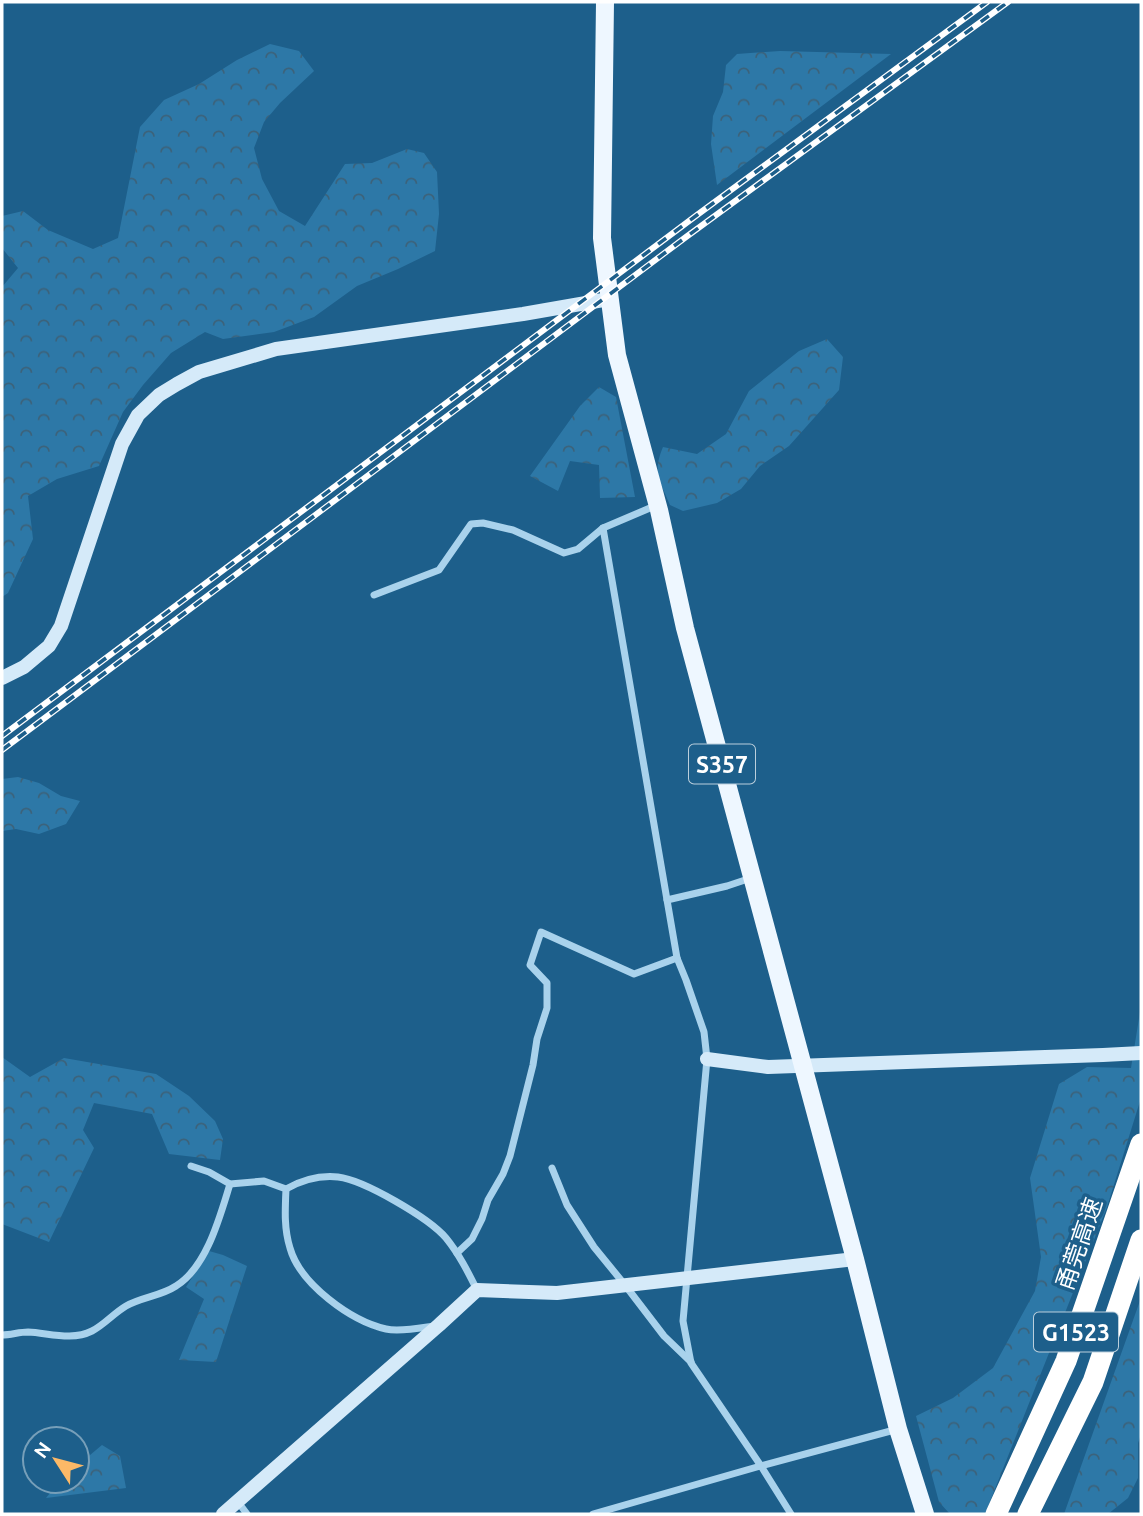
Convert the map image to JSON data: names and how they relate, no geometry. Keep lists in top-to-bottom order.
{
  "streets": {
    "highway": ["甬莞高速", "G1523"],
    "main road": ["S357"]
  },
  "north": "top left"
}
